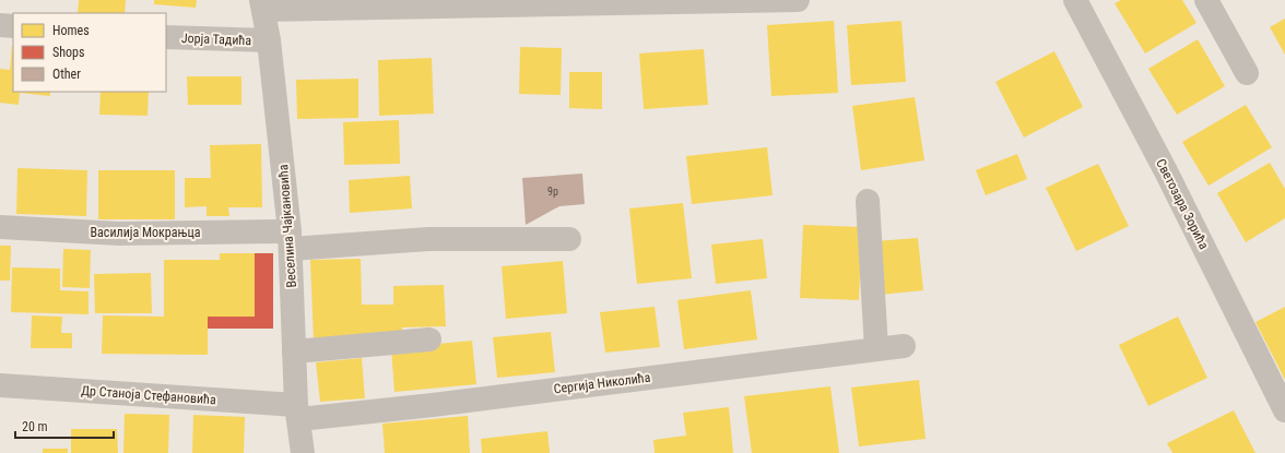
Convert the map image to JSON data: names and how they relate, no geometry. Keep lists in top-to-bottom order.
{
  "streets": {
    "street": [
      "Јорја Тадића",
      "Светозара Зорића",
      "Веселина Чајкановића",
      "Василија Мокрањца",
      "Сергија Николића",
      "Др Станоја Стефановића"
    ]
  },
  "crossings": [
    ["Јорја Тадића", "Веселина Чајкановића"],
    ["Веселина Чајкановића", "Василија Мокрањца"],
    ["Веселина Чајкановића", "Сергија Николића"],
    ["Веселина Чајкановића", "Др Станоја Стефановића"],
    ["Сергија Николића", "Др Станоја Стефановића"]
  ],
  "house_numbers": ["9p"],
  "legend": ["Homes", "Shops", "Other"],
  "scale_bar": "20 m"
}
